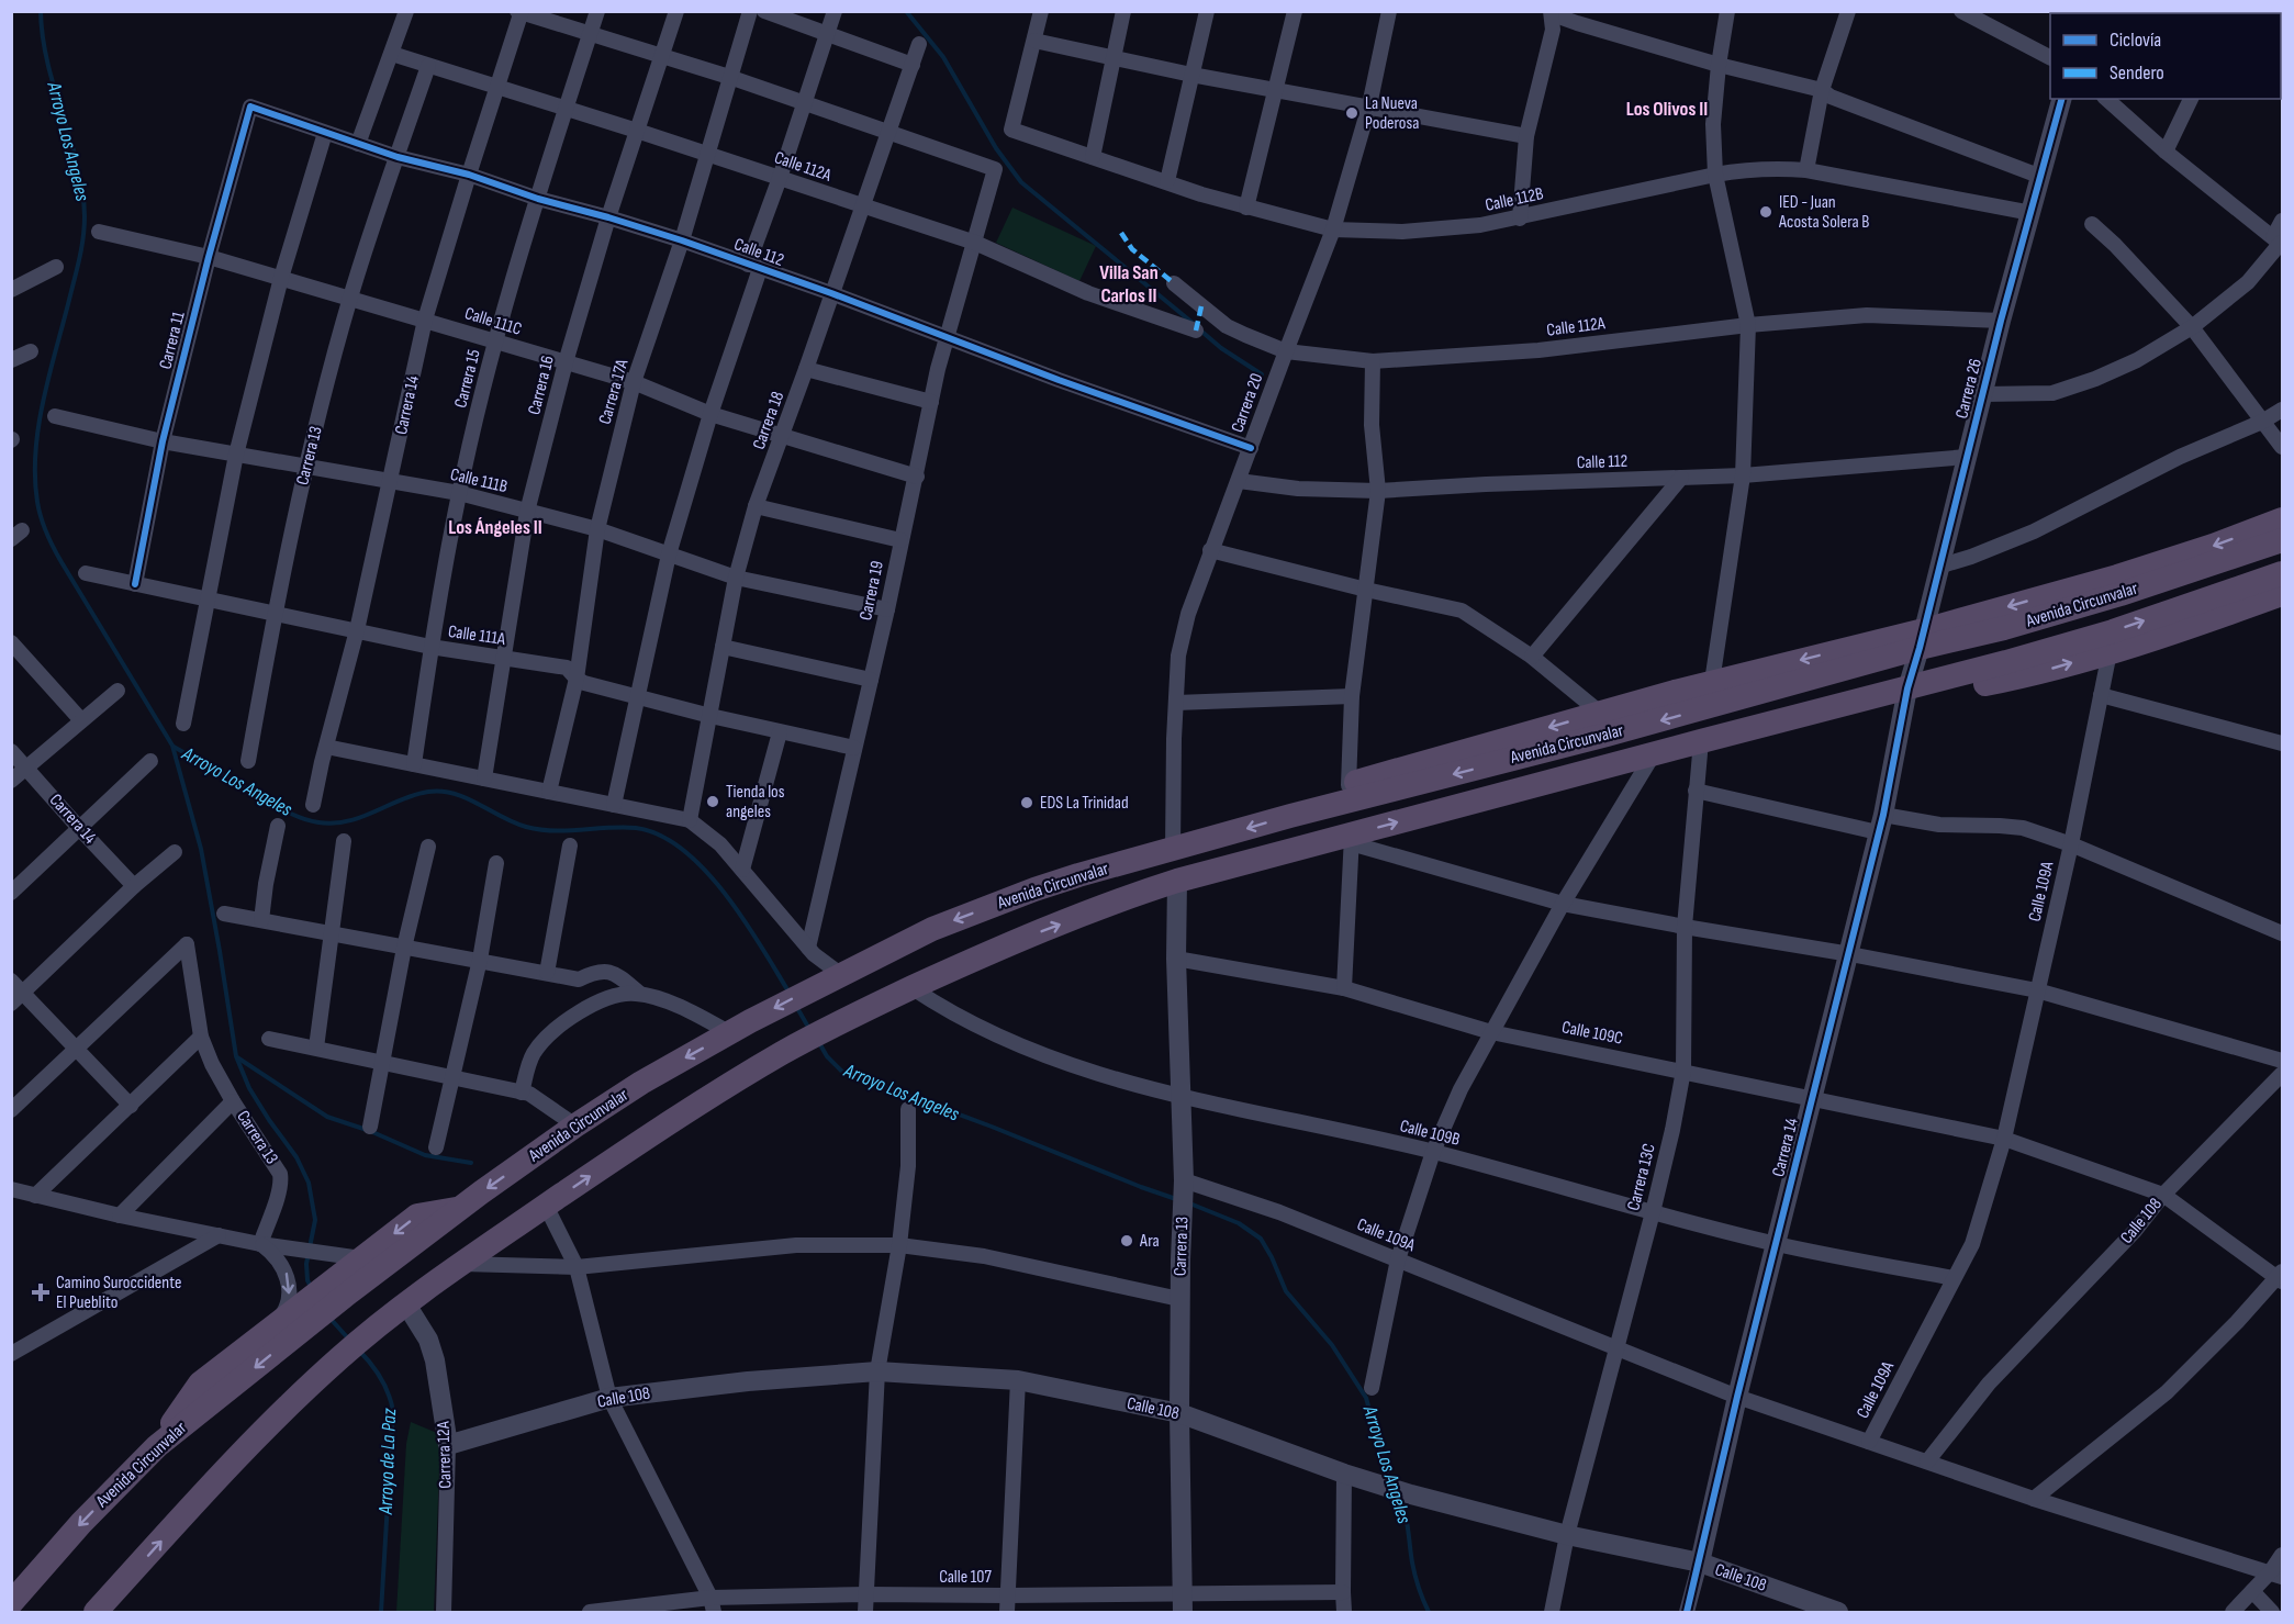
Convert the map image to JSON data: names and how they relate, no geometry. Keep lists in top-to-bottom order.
{
  "streets": {
    "highway": ["Avenida Circunvalar"],
    "street": [
      "Calle 112A",
      "Calle 112B",
      "Calle 112",
      "Calle 111C",
      "Carrera 11",
      "Carrera 15",
      "Carrera 16",
      "Carrera 26",
      "Carrera 17A",
      "Carrera 20",
      "Carrera 14",
      "Carrera 18",
      "Carrera 13",
      "Calle 111B",
      "Carrera 19",
      "Calle 111A",
      "Calle 109A",
      "Calle 109C",
      "Calle 109B",
      "Carrera 13C",
      "Calle 108",
      "Carrera 12A",
      "Calle 107"
    ]
  },
  "crossings": [
    ["Calle 112A", "Carrera 15"],
    ["Calle 112A", "Carrera 16"],
    ["Calle 112A", "Carrera 26"],
    ["Calle 112A", "Carrera 17A"],
    ["Calle 112A", "Carrera 20"],
    ["Calle 112A", "Carrera 14"],
    ["Calle 112A", "Carrera 18"],
    ["Calle 112A", "Carrera 13"],
    ["Calle 112A", "Carrera 19"],
    ["Calle 112B", "Carrera 26"],
    ["Calle 112B", "Carrera 20"],
    ["Calle 112", "Carrera 11"],
    ["Calle 112", "Carrera 15"],
    ["Calle 112", "Carrera 16"],
    ["Calle 112", "Carrera 26"],
    ["Calle 112", "Carrera 17A"],
    ["Calle 112", "Carrera 20"],
    ["Calle 112", "Carrera 14"],
    ["Calle 112", "Carrera 18"],
    ["Calle 112", "Carrera 13"],
    ["Calle 112", "Carrera 19"],
    ["Calle 111C", "Carrera 11"],
    ["Calle 111C", "Carrera 15"],
    ["Calle 111C", "Carrera 16"],
    ["Calle 111C", "Carrera 17A"],
    ["Calle 111C", "Carrera 14"],
    ["Calle 111C", "Carrera 18"],
    ["Calle 111C", "Carrera 13"],
    ["Calle 111C", "Carrera 19"],
    ["Carrera 11", "Calle 111B"],
    ["Carrera 11", "Calle 111A"],
    ["Carrera 15", "Calle 111B"],
    ["Carrera 15", "Calle 111A"],
    ["Carrera 16", "Calle 111B"],
    ["Carrera 16", "Calle 111A"],
    ["Carrera 26", "Carrera 14"],
    ["Carrera 26", "Avenida Circunvalar"],
    ["Carrera 17A", "Calle 111B"],
    ["Carrera 17A", "Calle 111A"],
    ["Carrera 20", "Avenida Circunvalar"],
    ["Carrera 14", "Calle 111B"],
    ["Carrera 14", "Avenida Circunvalar"],
    ["Carrera 14", "Calle 111A"],
    ["Carrera 14", "Calle 109A"],
    ["Carrera 14", "Calle 109C"],
    ["Carrera 14", "Calle 109B"],
    ["Carrera 14", "Calle 108"],
    ["Carrera 18", "Calle 111B"],
    ["Carrera 18", "Calle 111A"],
    ["Carrera 13", "Calle 111B"],
    ["Carrera 13", "Avenida Circunvalar"],
    ["Carrera 13", "Calle 111A"],
    ["Carrera 13", "Calle 109A"],
    ["Carrera 13", "Calle 109C"],
    ["Carrera 13", "Calle 109B"],
    ["Carrera 13", "Calle 108"],
    ["Carrera 13", "Calle 107"],
    ["Calle 111B", "Carrera 19"],
    ["Carrera 19", "Calle 111A"],
    ["Avenida Circunvalar", "Calle 109B"],
    ["Avenida Circunvalar", "Carrera 13C"],
    ["Avenida Circunvalar", "Carrera 12A"],
    ["Calle 109A", "Calle 109C"],
    ["Calle 109A", "Calle 109B"],
    ["Calle 109A", "Carrera 13C"],
    ["Calle 109C", "Carrera 13C"],
    ["Calle 109C", "Calle 108"],
    ["Calle 109B", "Carrera 13C"],
    ["Carrera 13C", "Calle 108"],
    ["Calle 108", "Carrera 12A"]
  ],
  "districts": ["Los Olivos II", "Villa San Carlos II", "Los Ángeles II"],
  "water": ["Arroyo Los Angeles", "Arroyo de La Paz"],
  "places": {
    "other": [
      "La Nueva Poderosa",
      "IED - Juan Acosta Solera B",
      "Tienda los angeles",
      "EDS La Trinidad",
      "Ara"
    ],
    "health": ["Camino Suroccidente El Pueblito"]
  },
  "legend": ["Ciclovía", "Sendero"]
}
